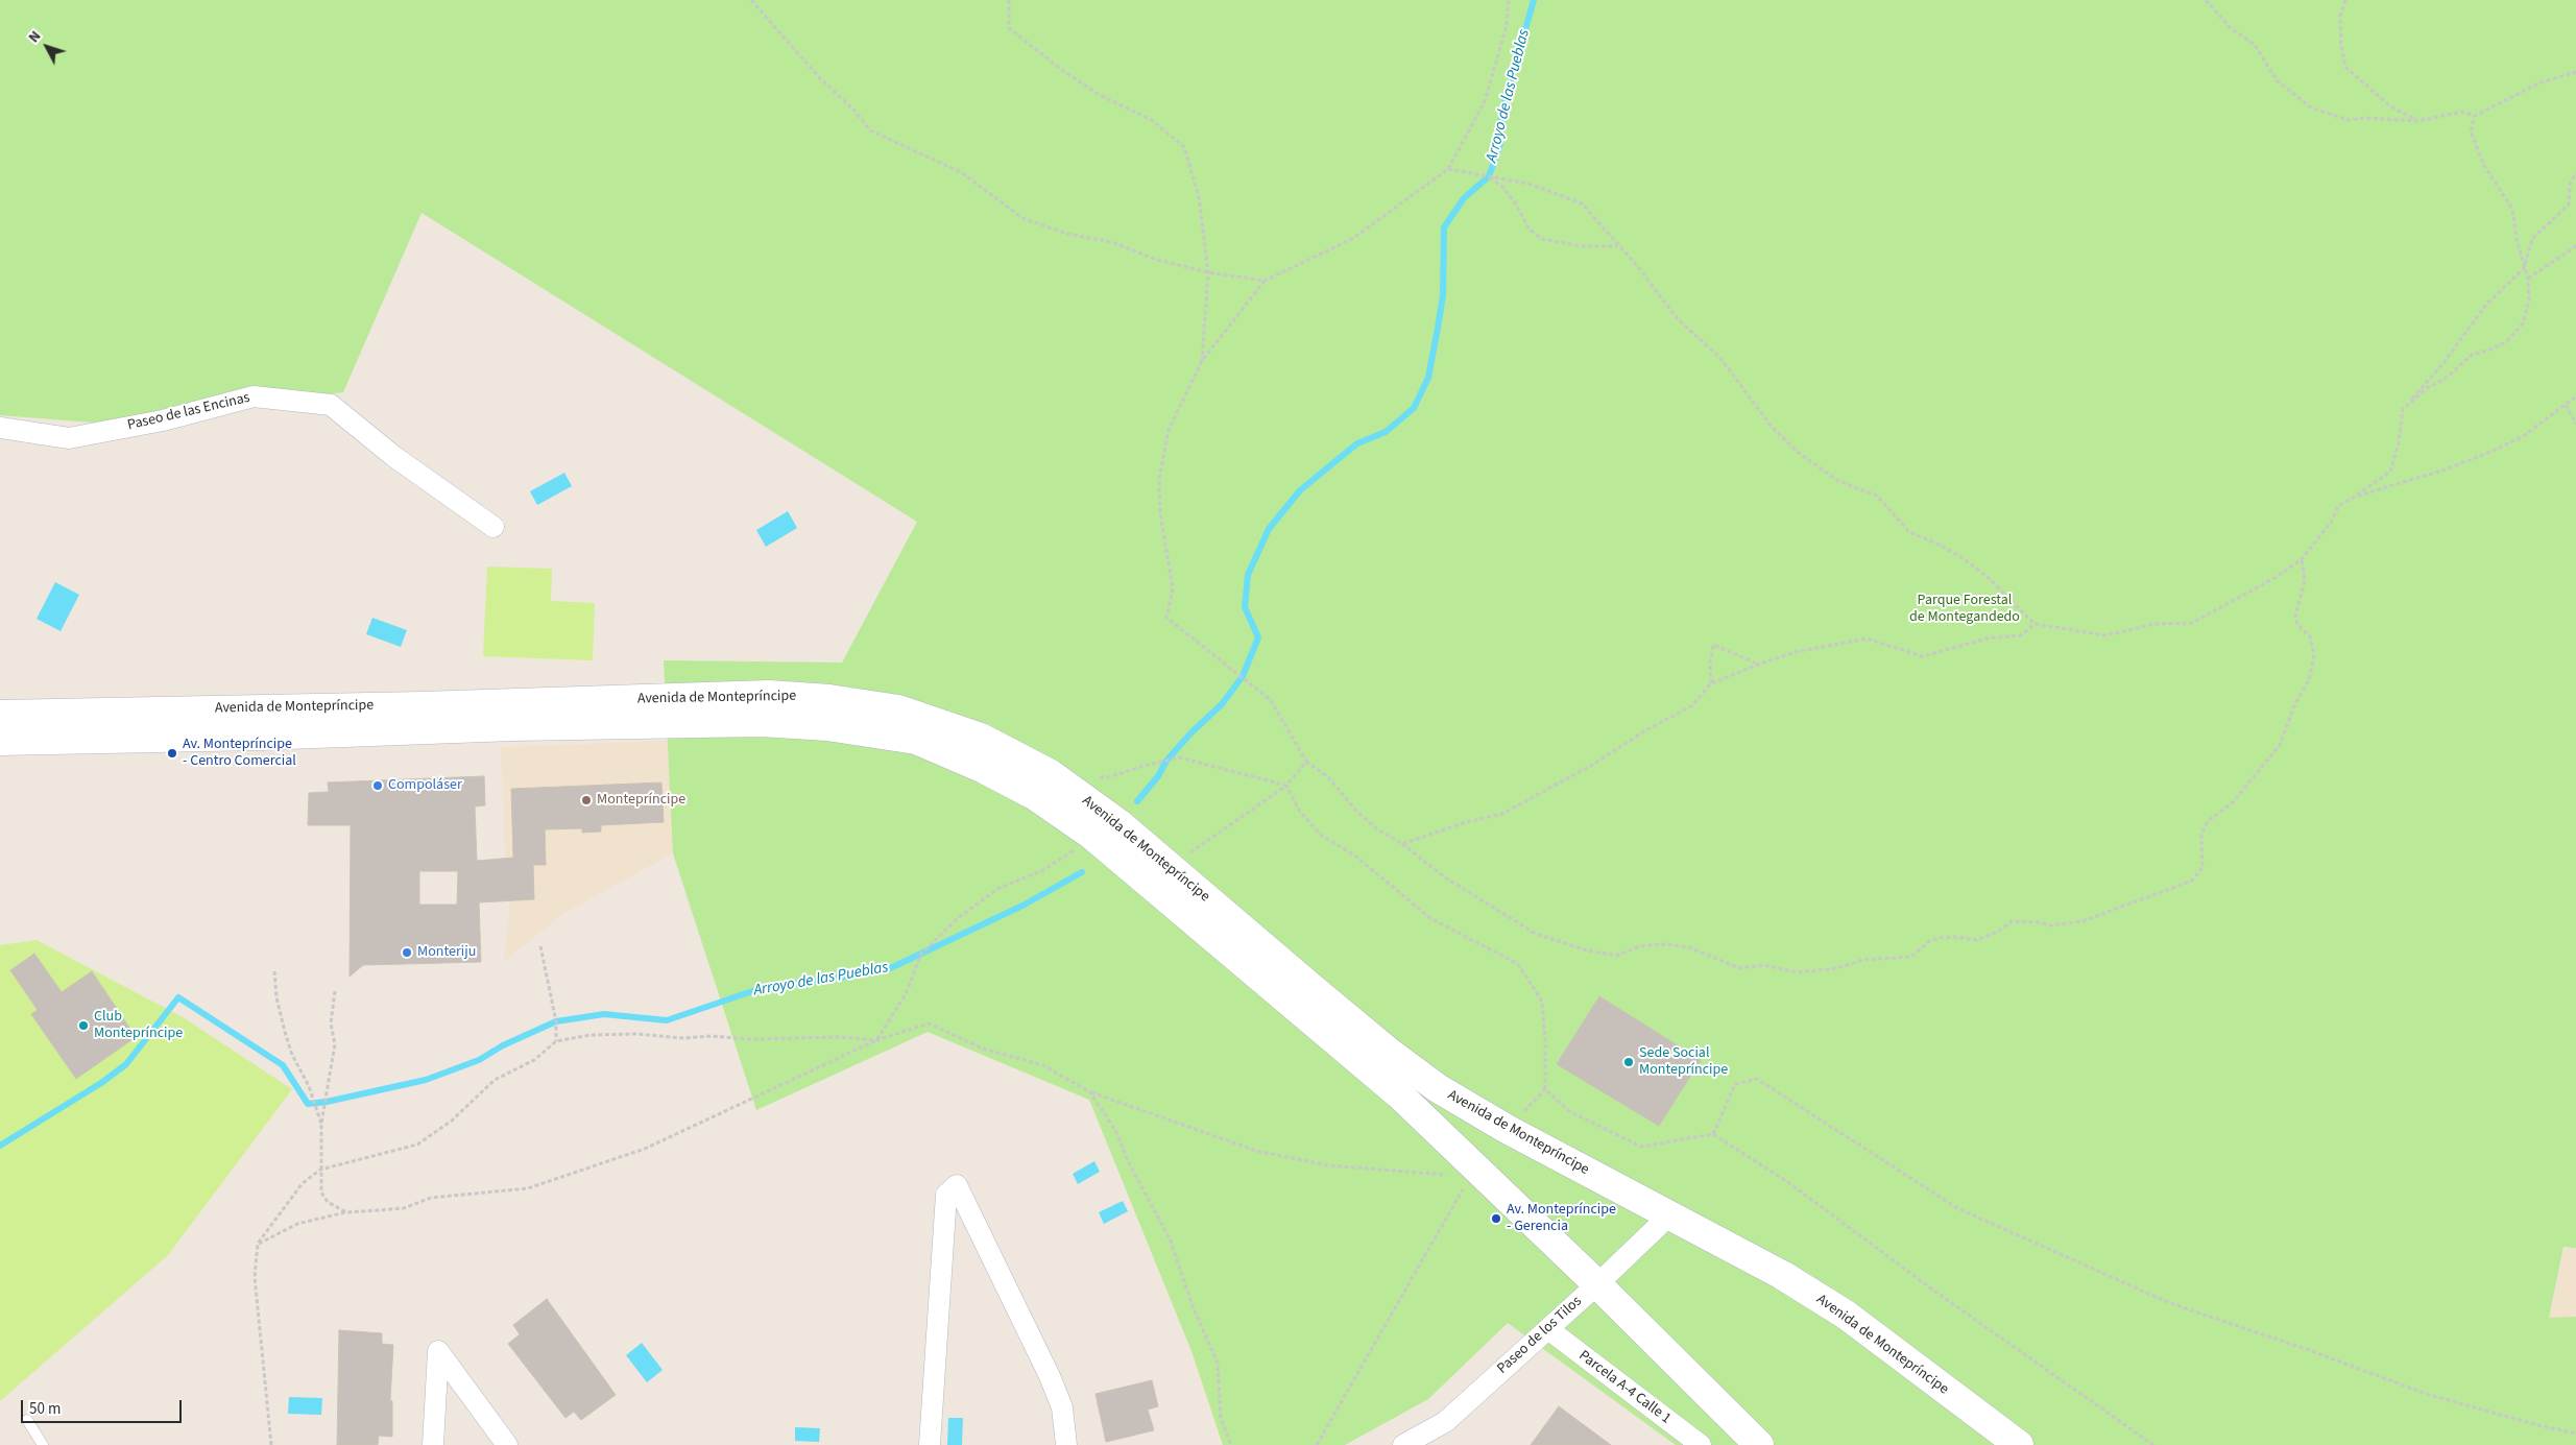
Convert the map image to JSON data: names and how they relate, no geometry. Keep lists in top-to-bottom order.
{
  "streets": {
    "street": [
      "Paseo de las Encinas",
      "Avenida de Montepríncipe",
      "Paseo de los Tilos",
      "Parcela A-4 Calle 1"
    ]
  },
  "crossings": [
    ["Avenida de Montepríncipe", "Paseo de los Tilos"],
    ["Paseo de los Tilos", "Parcela A-4 Calle 1"]
  ],
  "water": ["Arroyo de las Pueblas"],
  "parks": ["Parque Forestal de Montegandedo"],
  "places": [
    "Av. Montepríncipe - Centro Comercial",
    "Compoláser",
    "Montepríncipe",
    "Monteriju",
    "Club Montepríncipe",
    "Sede Social Montepríncipe",
    "Av. Montepríncipe - Gerencia"
  ],
  "scale_bar": "50 m",
  "north": "top left"
}
